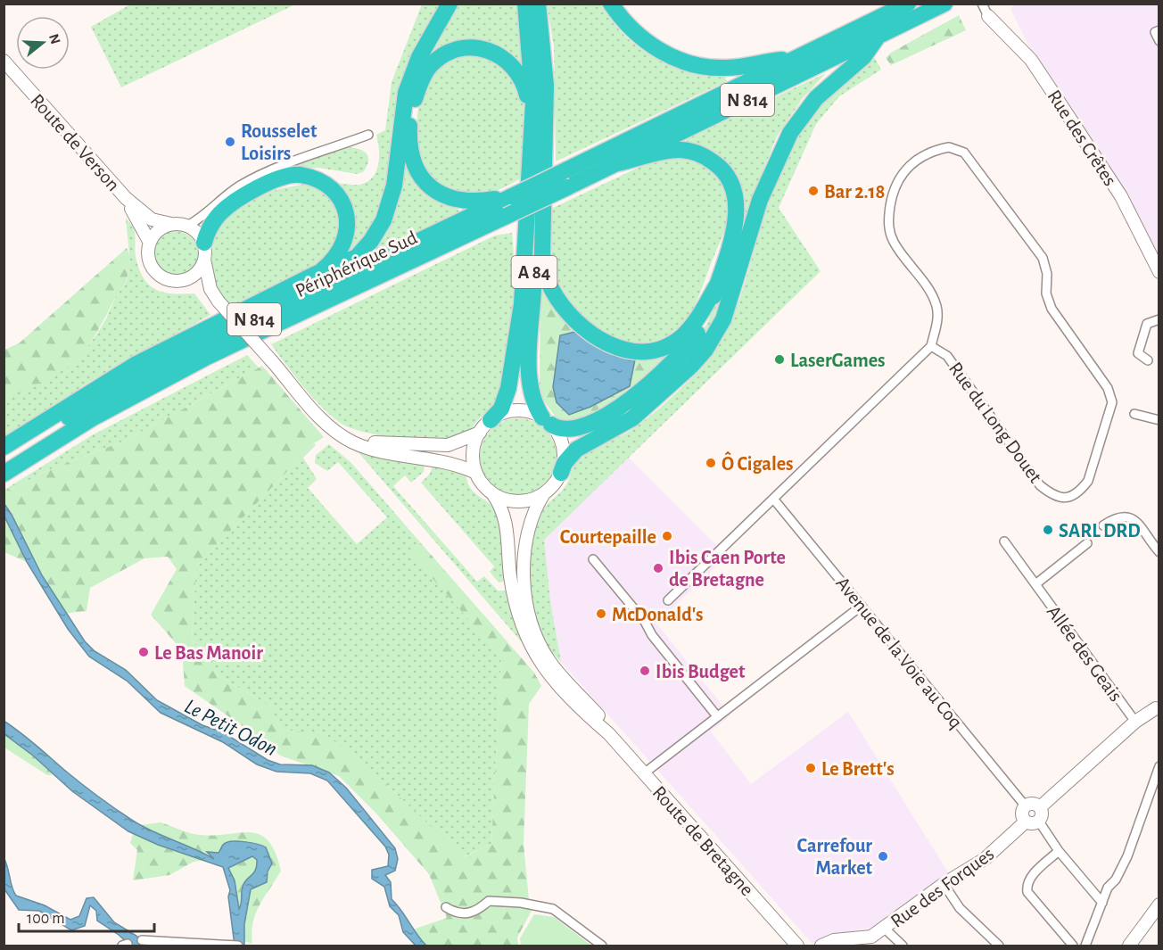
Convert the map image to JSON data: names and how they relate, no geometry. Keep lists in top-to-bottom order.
{
  "streets": {
    "highway": ["N 814", "Périphérique Sud", "A 84"],
    "main road": [
      "Rue des Crêtes",
      "Route de Verson",
      "Route de Bretagne",
      "Rue des Forques"
    ],
    "street": ["Rue du Long Douet", "Avenue de la Voie au Coq", "Allée des Geais"]
  },
  "crossings": [
    ["N 814", "Périphérique Sud"],
    ["A 84", "Route de Bretagne"],
    ["Avenue de la Voie au Coq", "Rue des Forques"]
  ],
  "water": ["Le Petit Odon"],
  "places": [
    "Rousselet Loisirs",
    "Bar 2.18",
    "LaserGames",
    "Ô Cigales",
    "SARL DRD",
    "Courtepaille",
    "Ibis Caen Porte de Bretagne",
    "McDonald's",
    "Le Bas Manoir",
    "Ibis Budget",
    "Le Brett's",
    "Carrefour Market"
  ],
  "scale_bar": "100 m",
  "north": "right"
}
